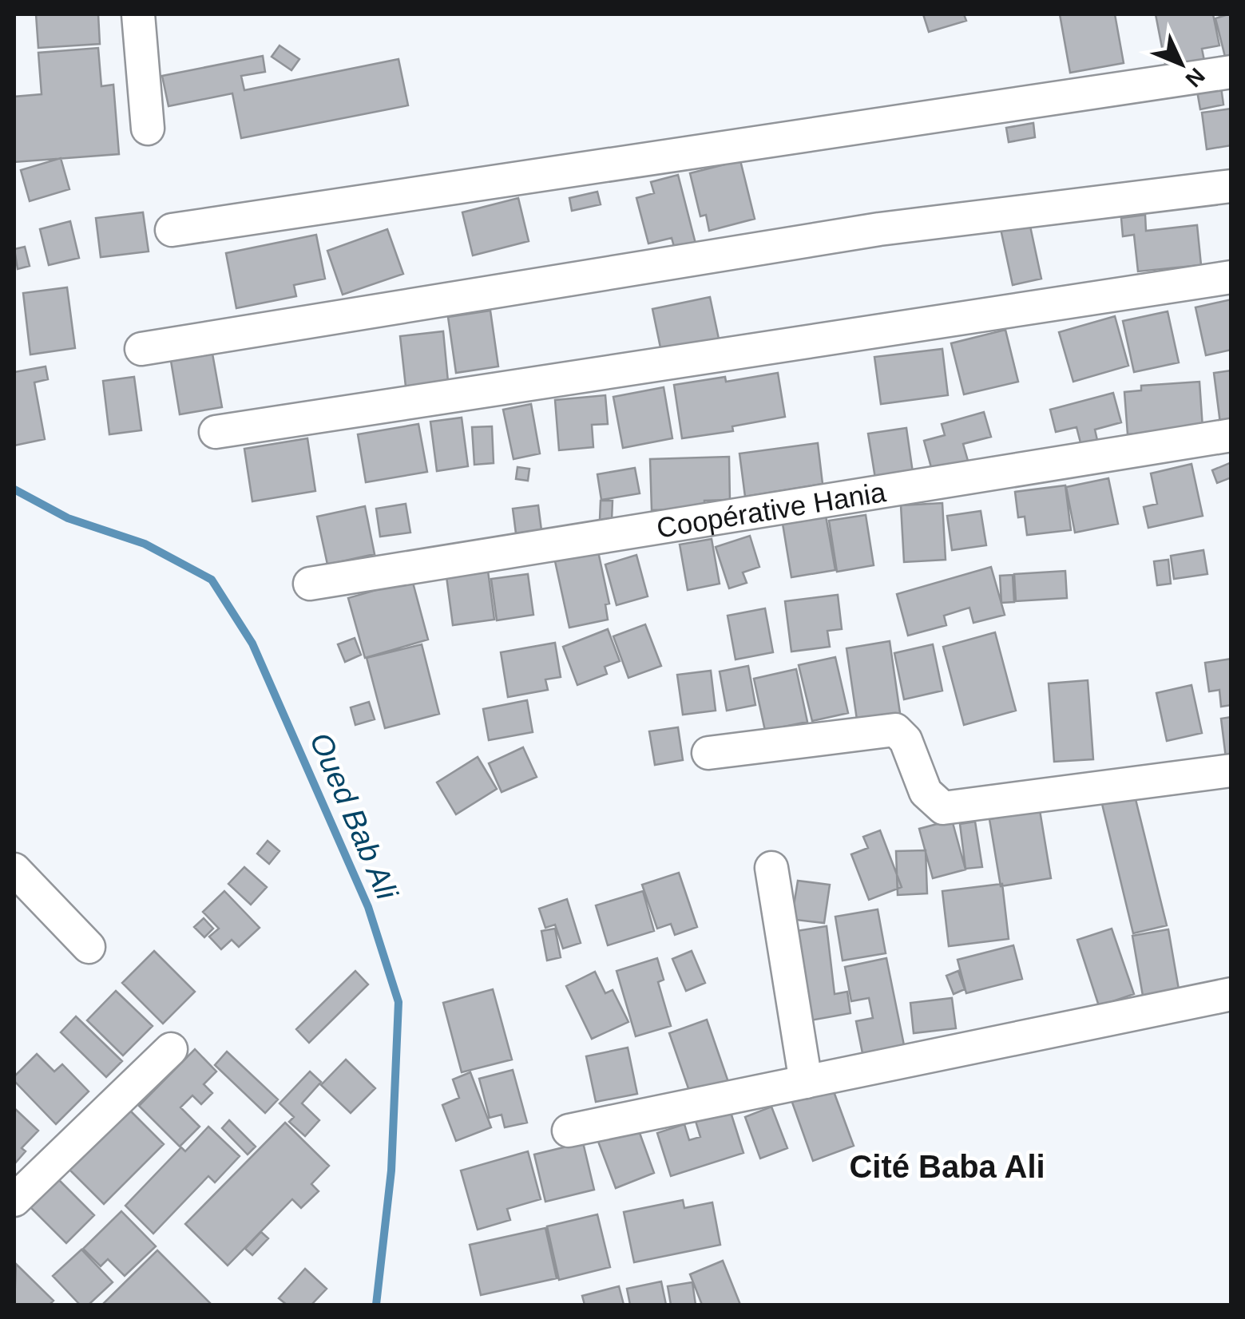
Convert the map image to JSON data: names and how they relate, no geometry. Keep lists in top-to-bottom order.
{
  "streets": {
    "street": ["Coopérative Hania"]
  },
  "districts": ["Cité Baba Ali"],
  "water": ["Oued Bab Ali"],
  "north": "bottom right"
}
